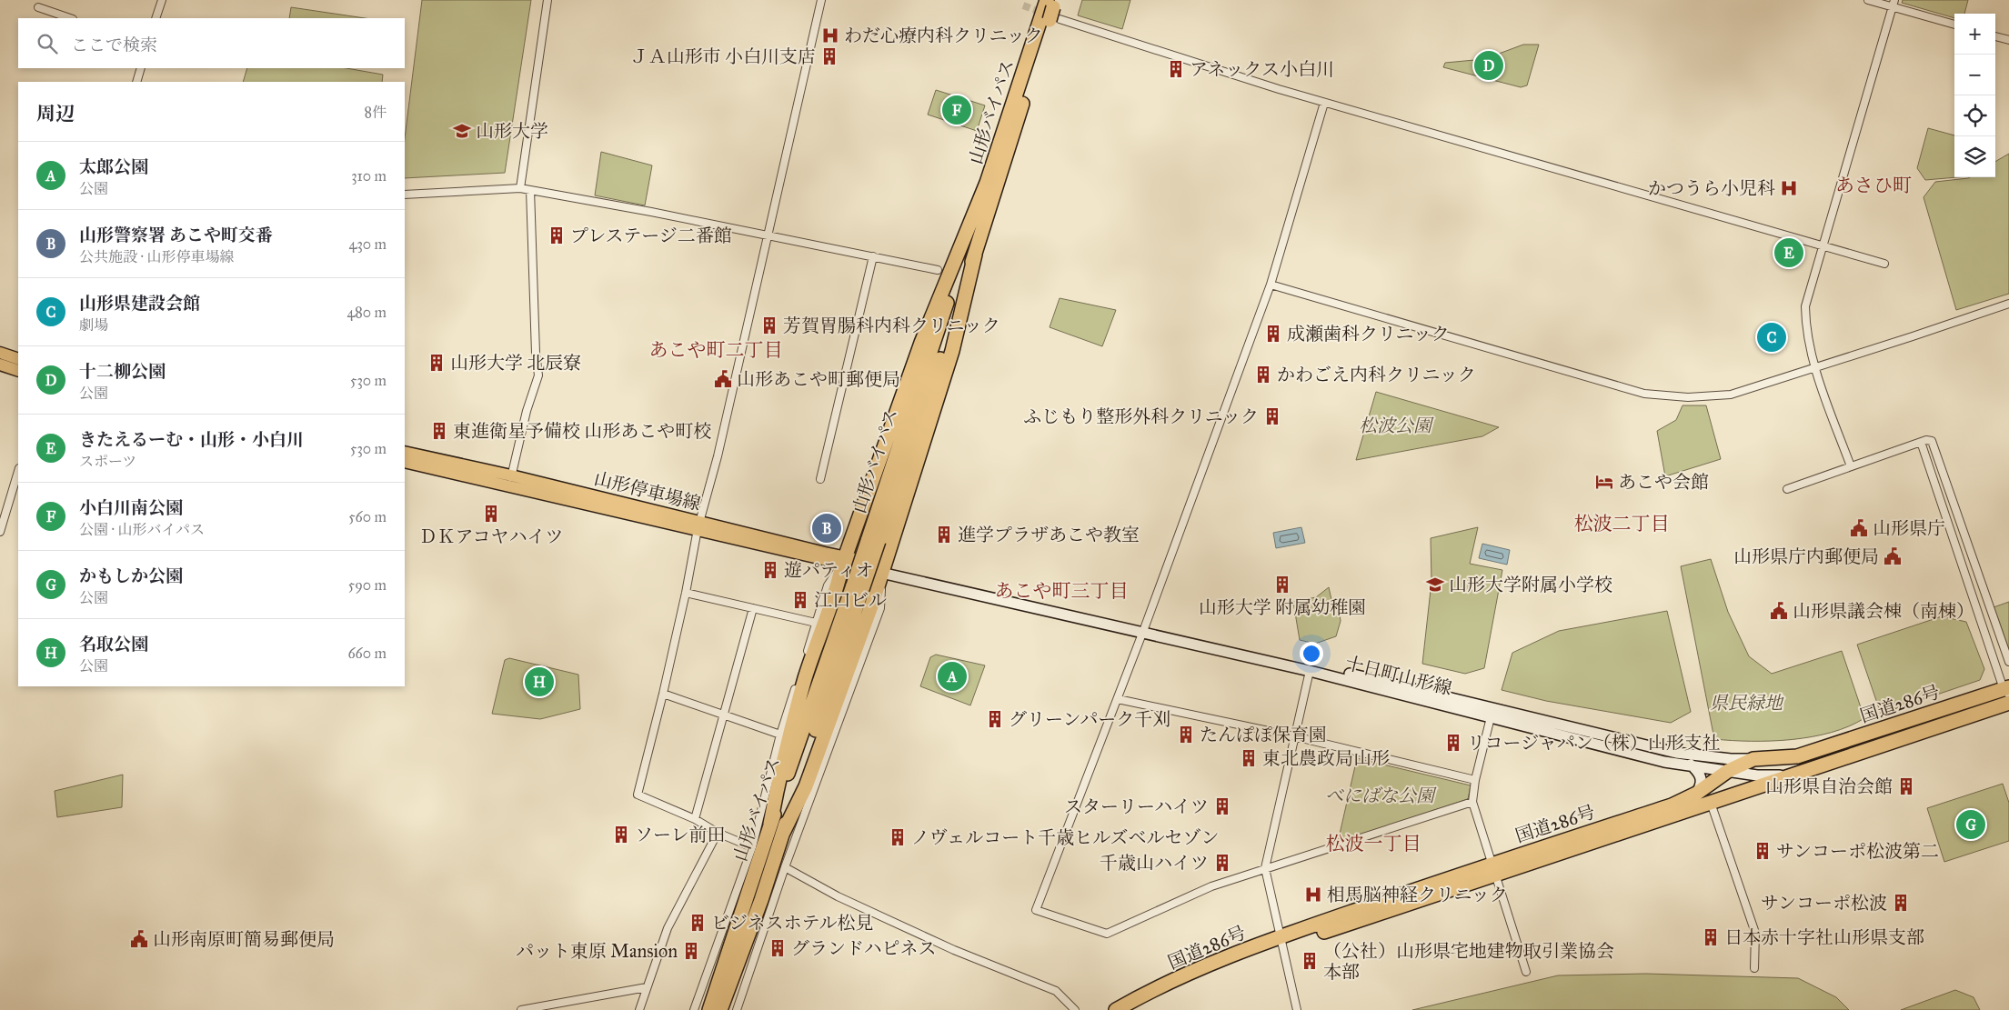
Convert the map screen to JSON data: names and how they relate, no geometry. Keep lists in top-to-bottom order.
{
  "streets": {
    "highway": ["山形バイパス", "国道286号"],
    "main road": ["山形停車場線", "十日町山形線"]
  },
  "crossings": [
    ["山形停車場線", "十日町山形線"],
    ["十日町山形線", "国道286号"]
  ],
  "districts": [
    "あさひ町",
    "あこや町二丁目",
    "松波二丁目",
    "あこや町三丁目",
    "松波一丁目"
  ],
  "parks": ["松波公園", "県民緑地", "べにばな公園"],
  "places": {
    "hospital": ["わだ心療内科クリニック", "かつうら小児科", "相馬脳神経クリニック"],
    "building": [
      "ＪＡ山形市 小白川支店",
      "アネックス小白川",
      "プレステージ二番館",
      "芳賀胃腸科内科クリニック",
      "成瀬歯科クリニック",
      "山形大学 北辰寮",
      "かわごえ内科クリニック",
      "ふじもり整形外科クリニック",
      "東進衛星予備校 山形あこや町校",
      "ＤＫアコヤハイツ",
      "進学プラザあこや教室",
      "遊パティオ",
      "山形大学 附属幼稚園",
      "江口ビル",
      "グリーンパーク千刈",
      "たんぽぽ保育園",
      "リコージャパン（株）山形支社",
      "東北農政局山形",
      "山形県自治会館",
      "スターリーハイツ",
      "ソーレ前田",
      "ノヴェルコート千歳ヒルズベルセゾン",
      "サンコーポ松波第二",
      "千歳山ハイツ",
      "サンコーポ松波",
      "ビジネスホテル松見",
      "日本赤十字社山形県支部",
      "グランドハピネス",
      "パット東原 Mansion",
      "（公社）山形県宅地建物取引業協会 本部"
    ],
    "school or university": ["山形大学", "山形大学附属小学校"],
    "public building": [
      "山形あこや町郵便局",
      "山形県庁",
      "山形県庁内郵便局",
      "山形県議会棟（南棟）",
      "山形南原町簡易郵便局"
    ],
    "hotel": ["あこや会館"]
  },
  "page": {
    "map_buttons": ["+", "−"],
    "search": "ここで検索",
    "pins": [
      "D",
      "F",
      "E",
      "C",
      "B",
      "A",
      "H",
      "G"
    ],
    "heading": ["周辺", "8件"],
    "list": [
      {
        "mark": "A",
        "name": "太郎公園",
        "note": "公園",
        "value": "310 m"
      },
      {
        "mark": "B",
        "name": "山形警察署 あこや町交番",
        "note": "公共施設 · 山形停車場線",
        "value": "430 m"
      },
      {
        "mark": "C",
        "name": "山形県建設会館",
        "note": "劇場",
        "value": "480 m"
      },
      {
        "mark": "D",
        "name": "十二柳公園",
        "note": "公園",
        "value": "530 m"
      },
      {
        "mark": "E",
        "name": "きたえるーむ・山形・小白川",
        "note": "スポーツ",
        "value": "530 m"
      },
      {
        "mark": "F",
        "name": "小白川南公園",
        "note": "公園 · 山形バイパス",
        "value": "560 m"
      },
      {
        "mark": "G",
        "name": "かもしか公園",
        "note": "公園",
        "value": "590 m"
      },
      {
        "mark": "H",
        "name": "名取公園",
        "note": "公園",
        "value": "660 m"
      }
    ]
  }
}
